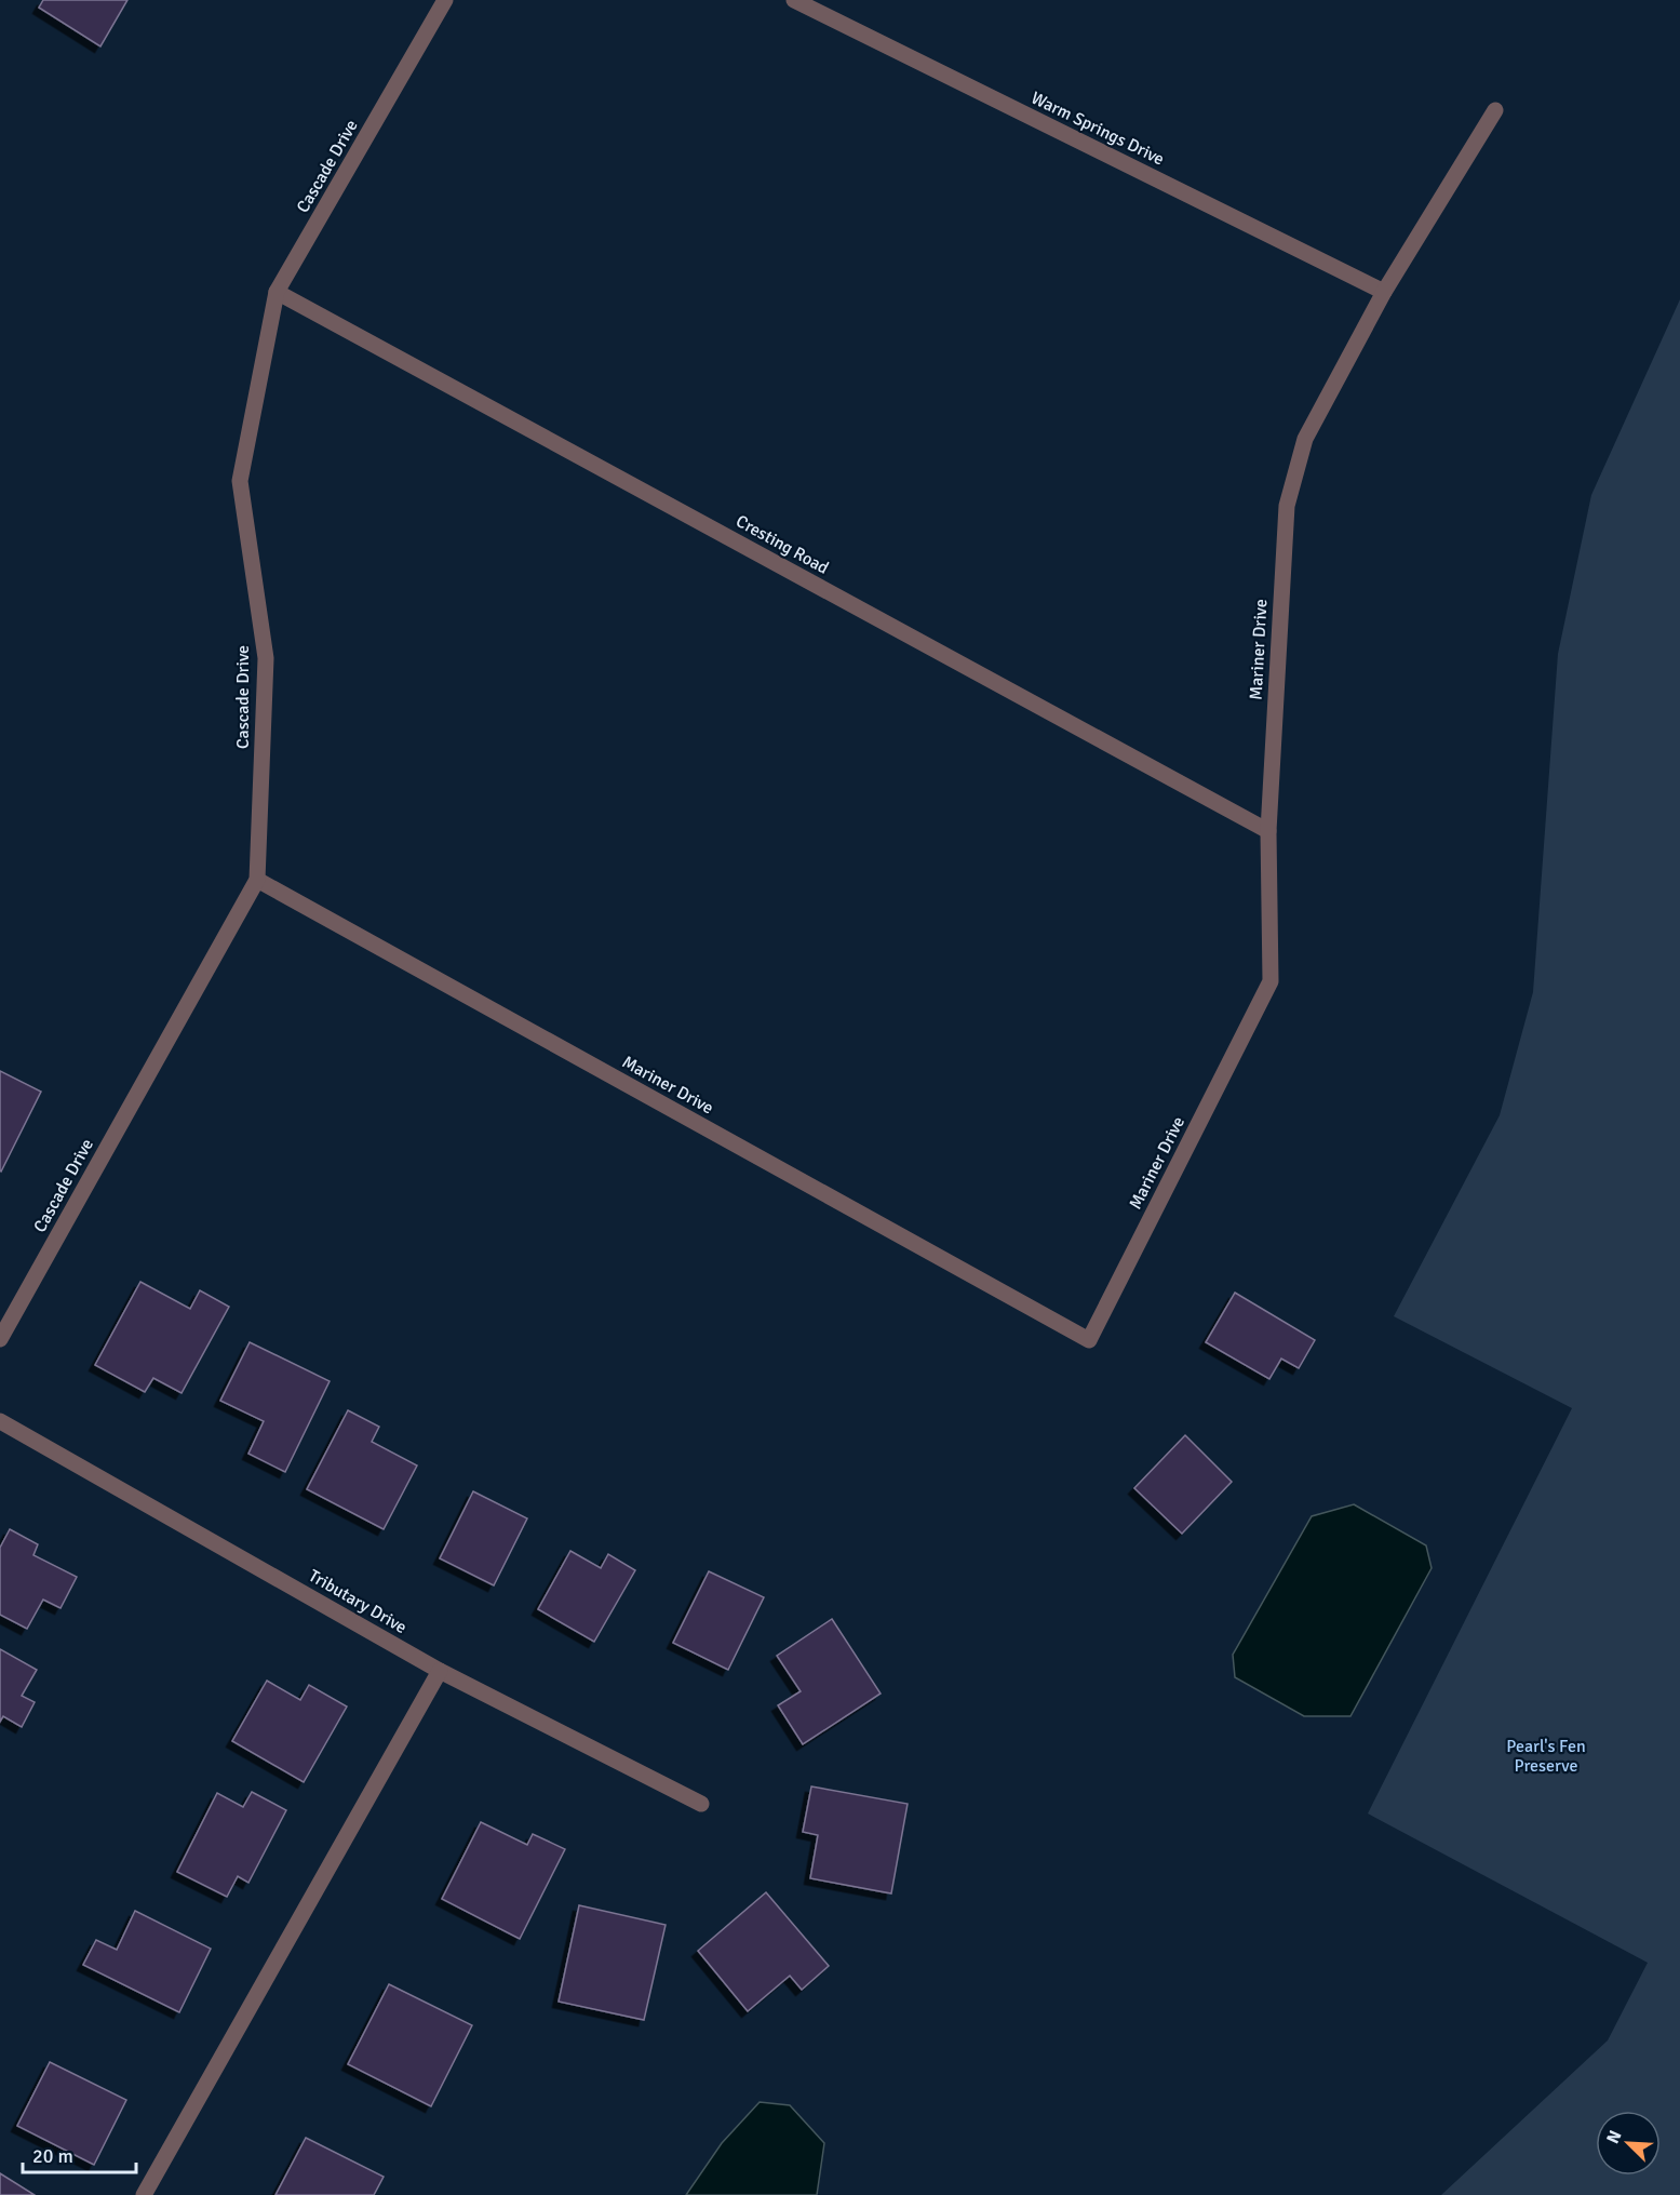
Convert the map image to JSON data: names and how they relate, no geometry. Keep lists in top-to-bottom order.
{
  "streets": {
    "street": [
      "Warm Springs Drive",
      "Cascade Drive",
      "Cresting Road",
      "Mariner Drive",
      "Tributary Drive"
    ]
  },
  "crossings": [
    ["Warm Springs Drive", "Mariner Drive"],
    ["Cascade Drive", "Cresting Road"],
    ["Cascade Drive", "Mariner Drive"],
    ["Cresting Road", "Mariner Drive"]
  ],
  "parks": ["Pearl's Fen Preserve"],
  "scale_bar": "20 m",
  "north": "top left"
}
